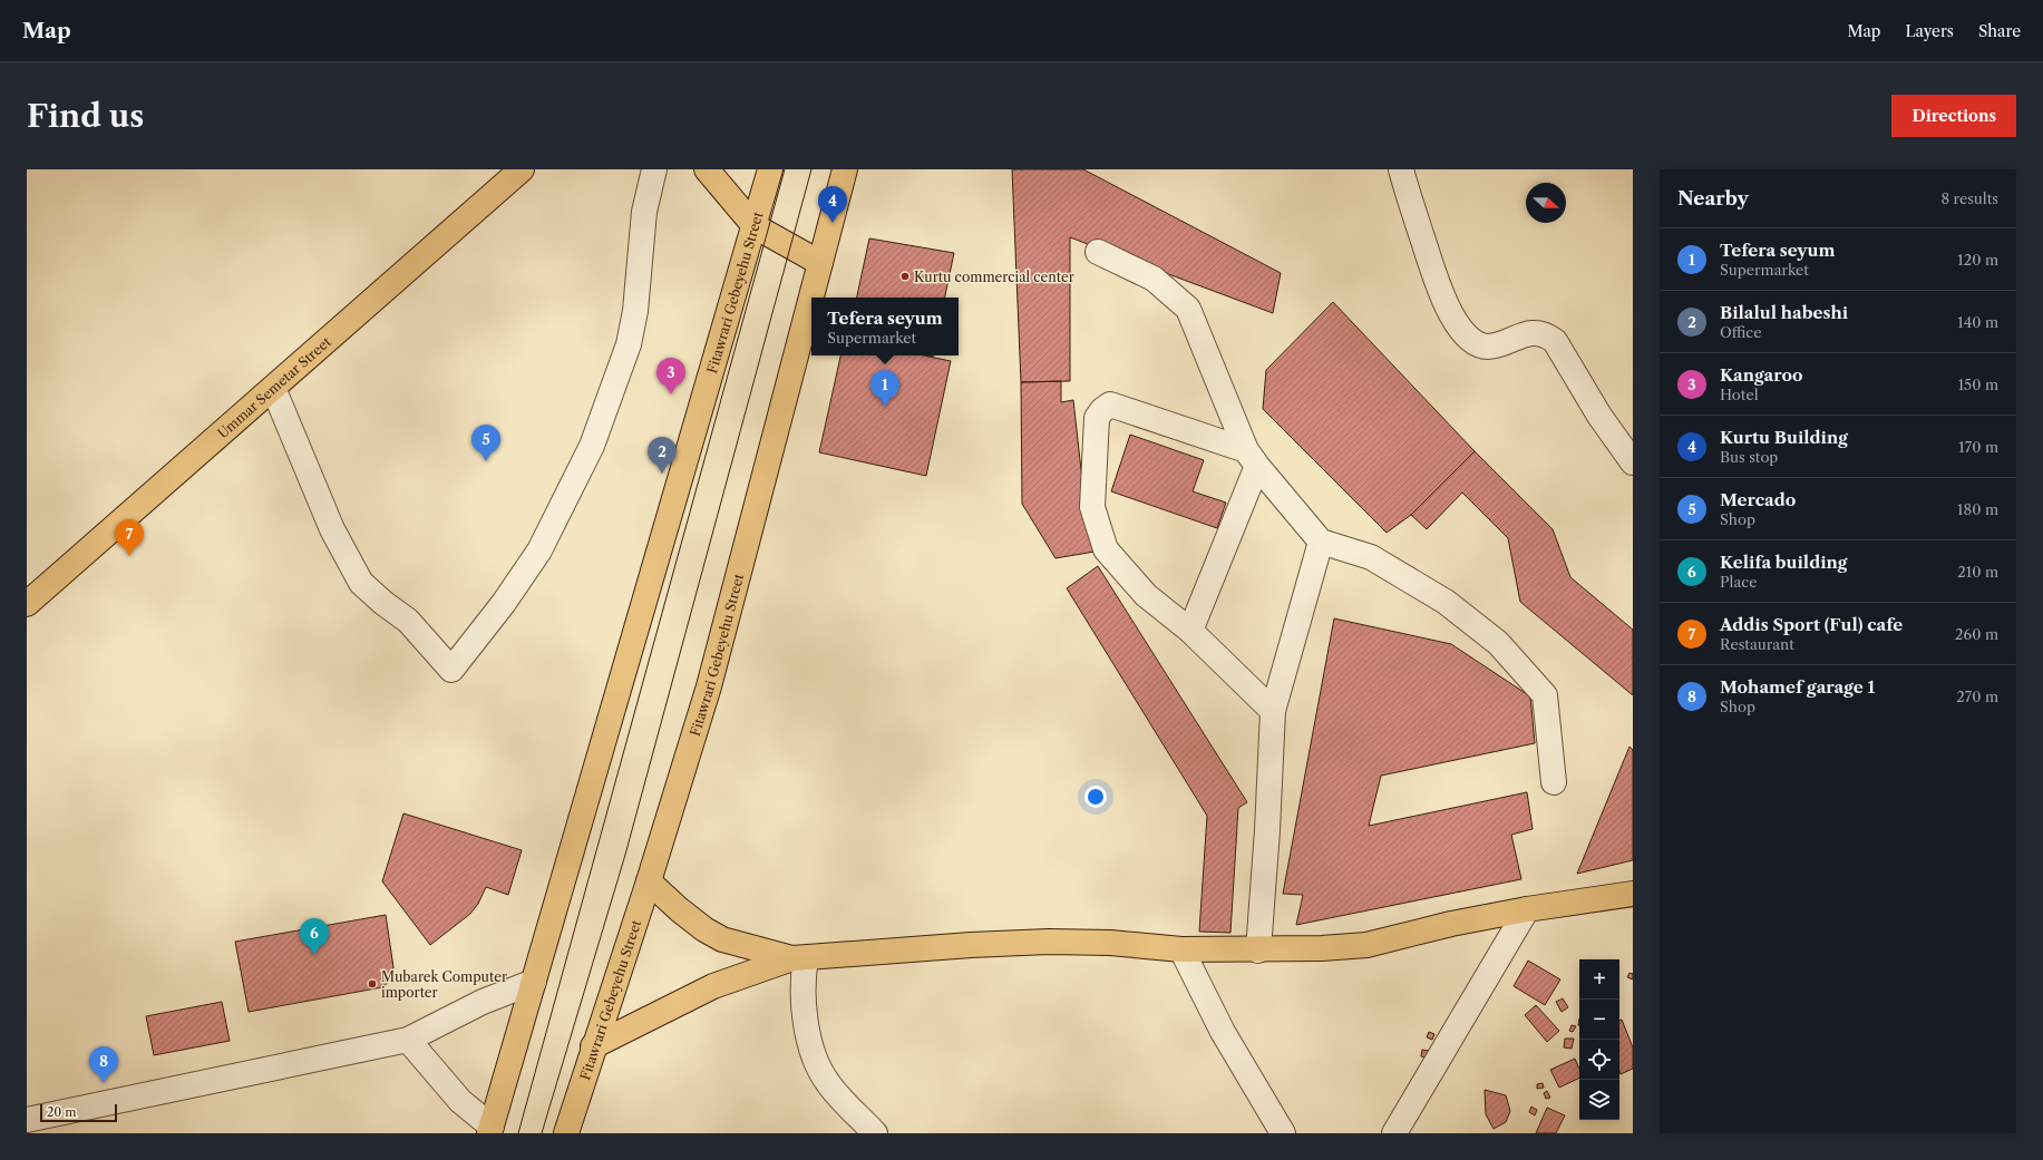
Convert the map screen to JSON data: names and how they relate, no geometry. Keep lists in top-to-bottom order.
{
  "streets": {
    "main road": ["Fitawrari Gebeyehu Street", "Ummar Semetar Street"]
  },
  "places": ["Kurtu commercial center", "Mubarek Computer importer"],
  "scale_bar": "20 m",
  "north": "right",
  "page": {
    "header": "Map",
    "nav": ["Map", "Layers", "Share"],
    "buttons": "Directions",
    "title": "Find us",
    "heading": ["Nearby", "8 results"],
    "pins": [
      "4",
      "3",
      "1",
      "5",
      "2",
      "7",
      "6",
      "8"
    ],
    "list": [
      {
        "mark": "1",
        "name": "Tefera seyum",
        "note": "Supermarket",
        "value": "120 m"
      },
      {
        "mark": "2",
        "name": "Bilalul habeshi",
        "note": "Office",
        "value": "140 m"
      },
      {
        "mark": "3",
        "name": "Kangaroo",
        "note": "Hotel",
        "value": "150 m"
      },
      {
        "mark": "4",
        "name": "Kurtu Building",
        "note": "Bus stop",
        "value": "170 m"
      },
      {
        "mark": "5",
        "name": "Mercado",
        "note": "Shop",
        "value": "180 m"
      },
      {
        "mark": "6",
        "name": "Kelifa building",
        "note": "Place",
        "value": "210 m"
      },
      {
        "mark": "7",
        "name": "Addis Sport (Ful) cafe",
        "note": "Restaurant",
        "value": "260 m"
      },
      {
        "mark": "8",
        "name": "Mohamef garage 1",
        "note": "Shop",
        "value": "270 m"
      }
    ],
    "popup": ["Tefera seyum", "Supermarket"],
    "map_buttons": ["+", "−"],
    "scale": "20 m"
  }
}
